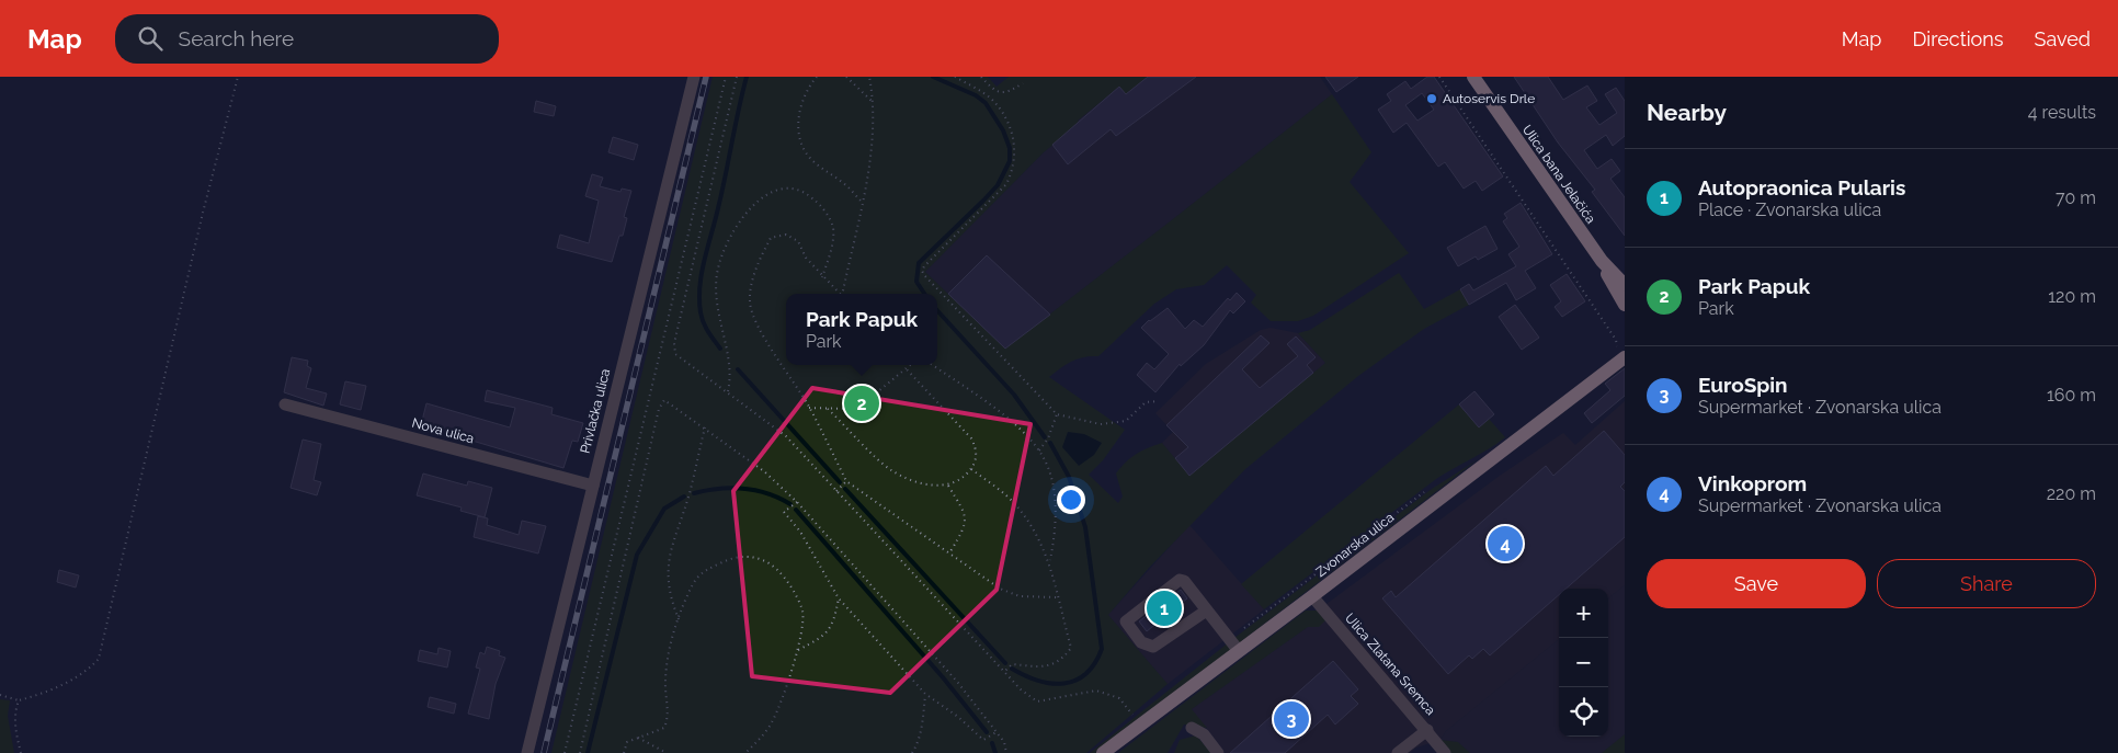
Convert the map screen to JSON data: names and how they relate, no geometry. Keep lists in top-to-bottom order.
{
  "streets": {
    "main road": ["Ulica bana Jelačića", "Zvonarska ulica"],
    "street": ["Privlačka ulica", "Nova ulica", "Ulica Zlatana Sremca"]
  },
  "crossings": [
    ["Privlačka ulica", "Nova ulica"],
    ["Zvonarska ulica", "Ulica Zlatana Sremca"]
  ],
  "places": ["Autoservis Drle"],
  "page": {
    "header": "Map",
    "search": "Search here",
    "nav": ["Map", "Directions", "Saved"],
    "heading": ["Nearby", "4 results"],
    "list": [
      {
        "mark": "1",
        "name": "Autopraonica Pularis",
        "note": "Place · Zvonarska ulica",
        "value": "70 m"
      },
      {
        "mark": "2",
        "name": "Park Papuk",
        "note": "Park",
        "value": "120 m"
      },
      {
        "mark": "3",
        "name": "EuroSpin",
        "note": "Supermarket · Zvonarska ulica",
        "value": "160 m"
      },
      {
        "mark": "4",
        "name": "Vinkoprom",
        "note": "Supermarket · Zvonarska ulica",
        "value": "220 m"
      }
    ],
    "popup": ["Park Papuk", "Park"],
    "pins": [
      "2",
      "4",
      "1",
      "3"
    ],
    "buttons": ["Save", "Share"],
    "map_buttons": ["+", "−"]
  }
}
